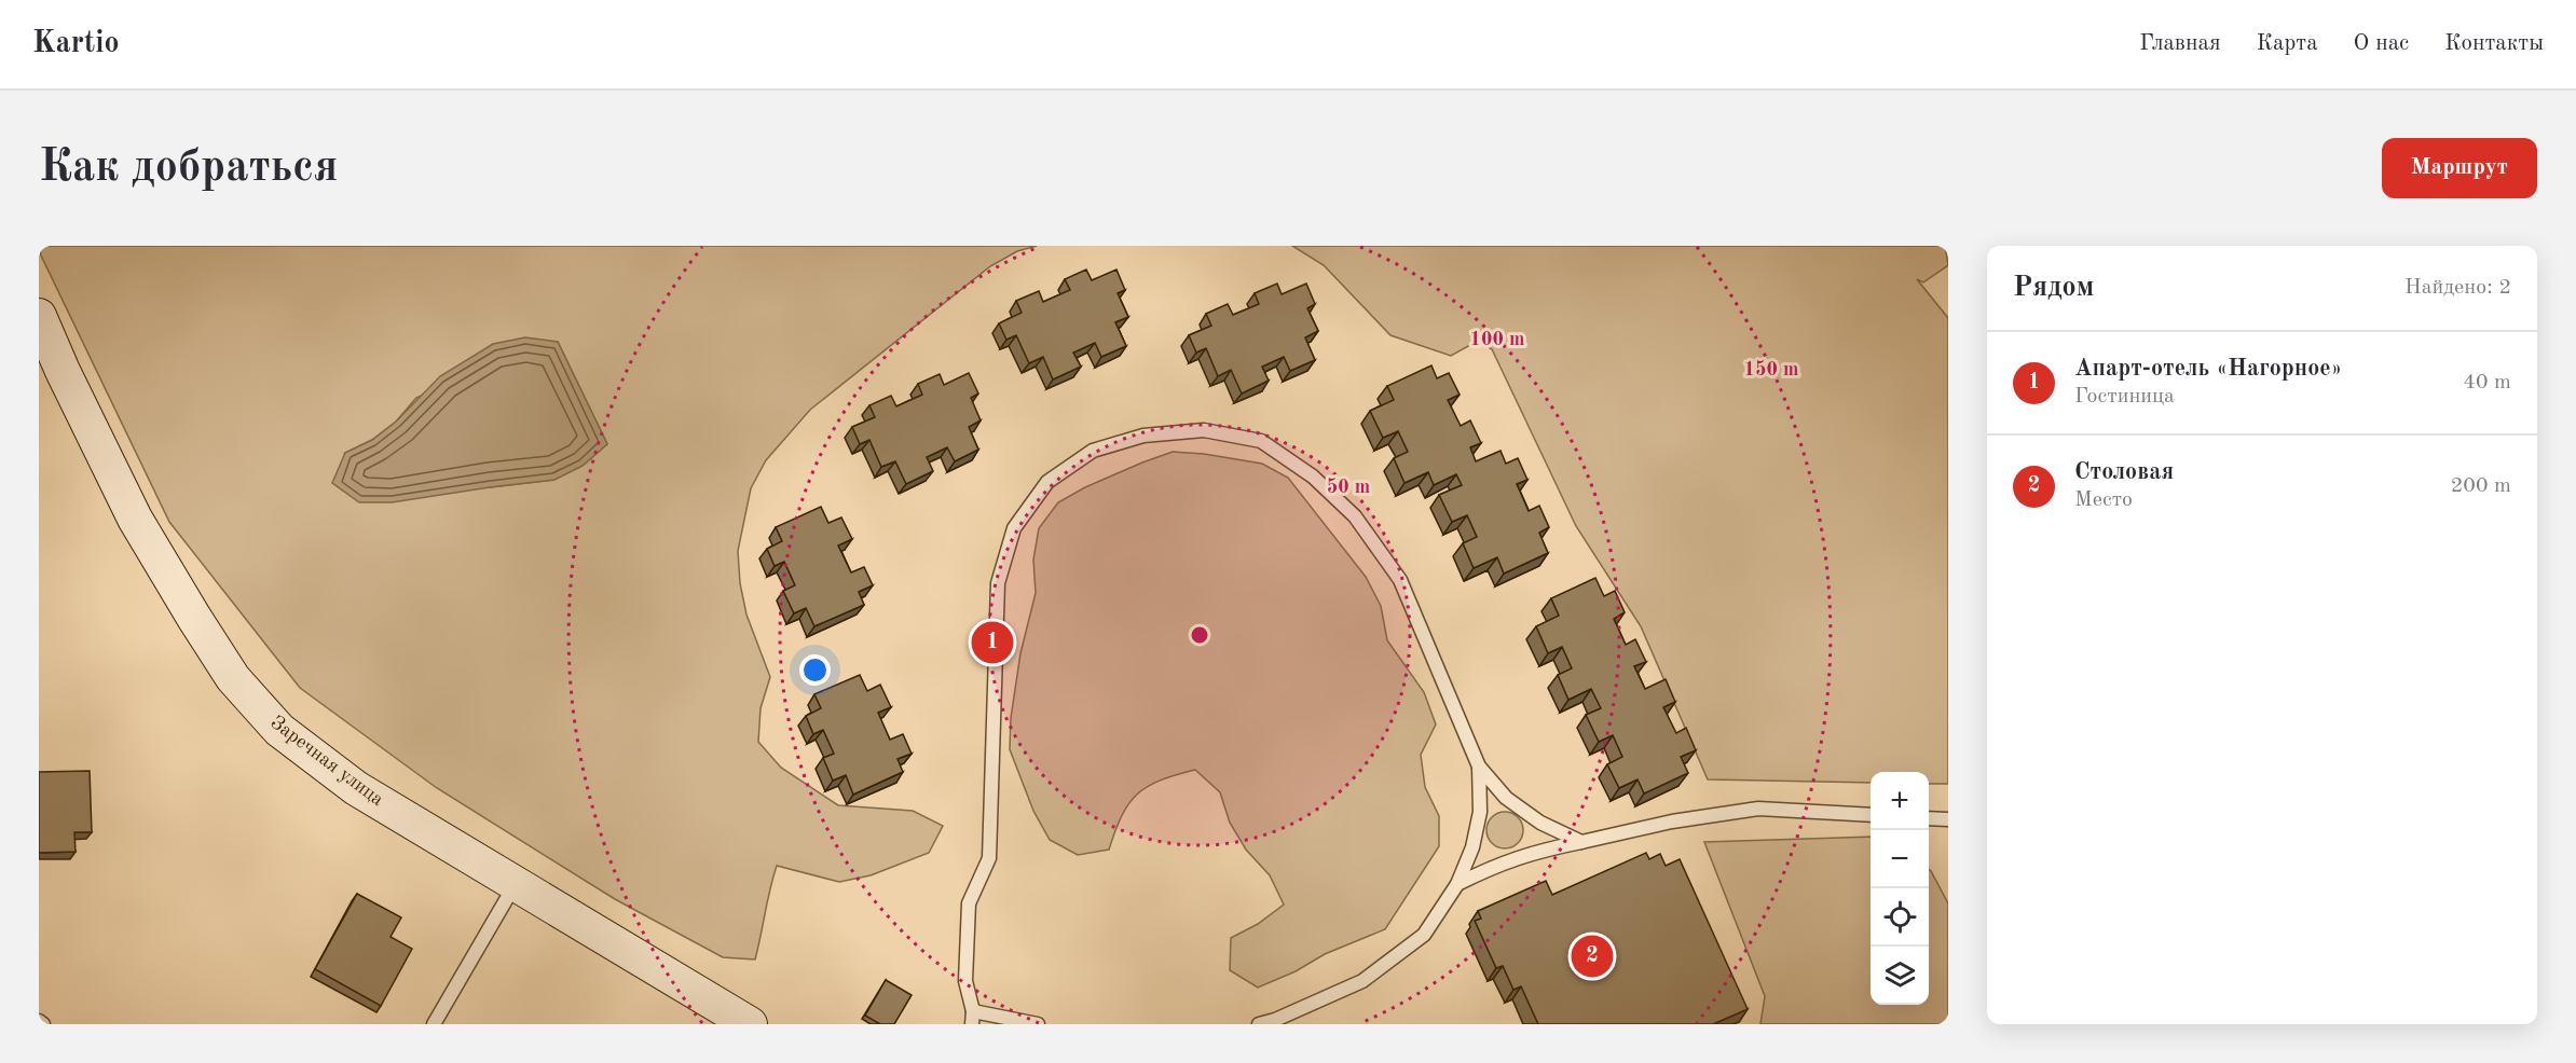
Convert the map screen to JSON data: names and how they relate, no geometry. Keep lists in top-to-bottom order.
{
  "streets": {
    "main road": ["Заречная улица"]
  },
  "page": {
    "header": "Kartio",
    "nav": [
      "Главная",
      "Карта",
      "О нас",
      "Контакты"
    ],
    "buttons": "Маршрут",
    "title": "Как добраться",
    "heading": ["Рядом", "Найдено: 2"],
    "list": [
      {
        "mark": "1",
        "name": "Апарт-отель «Нагорное»",
        "note": "Гостиница",
        "value": "40 m"
      },
      {
        "mark": "2",
        "name": "Столовая",
        "note": "Место",
        "value": "200 m"
      }
    ],
    "pins": ["1", "2"],
    "map_buttons": ["+", "−"]
  },
  "rings": ["100 m", "150 m", "50 m"]
}
